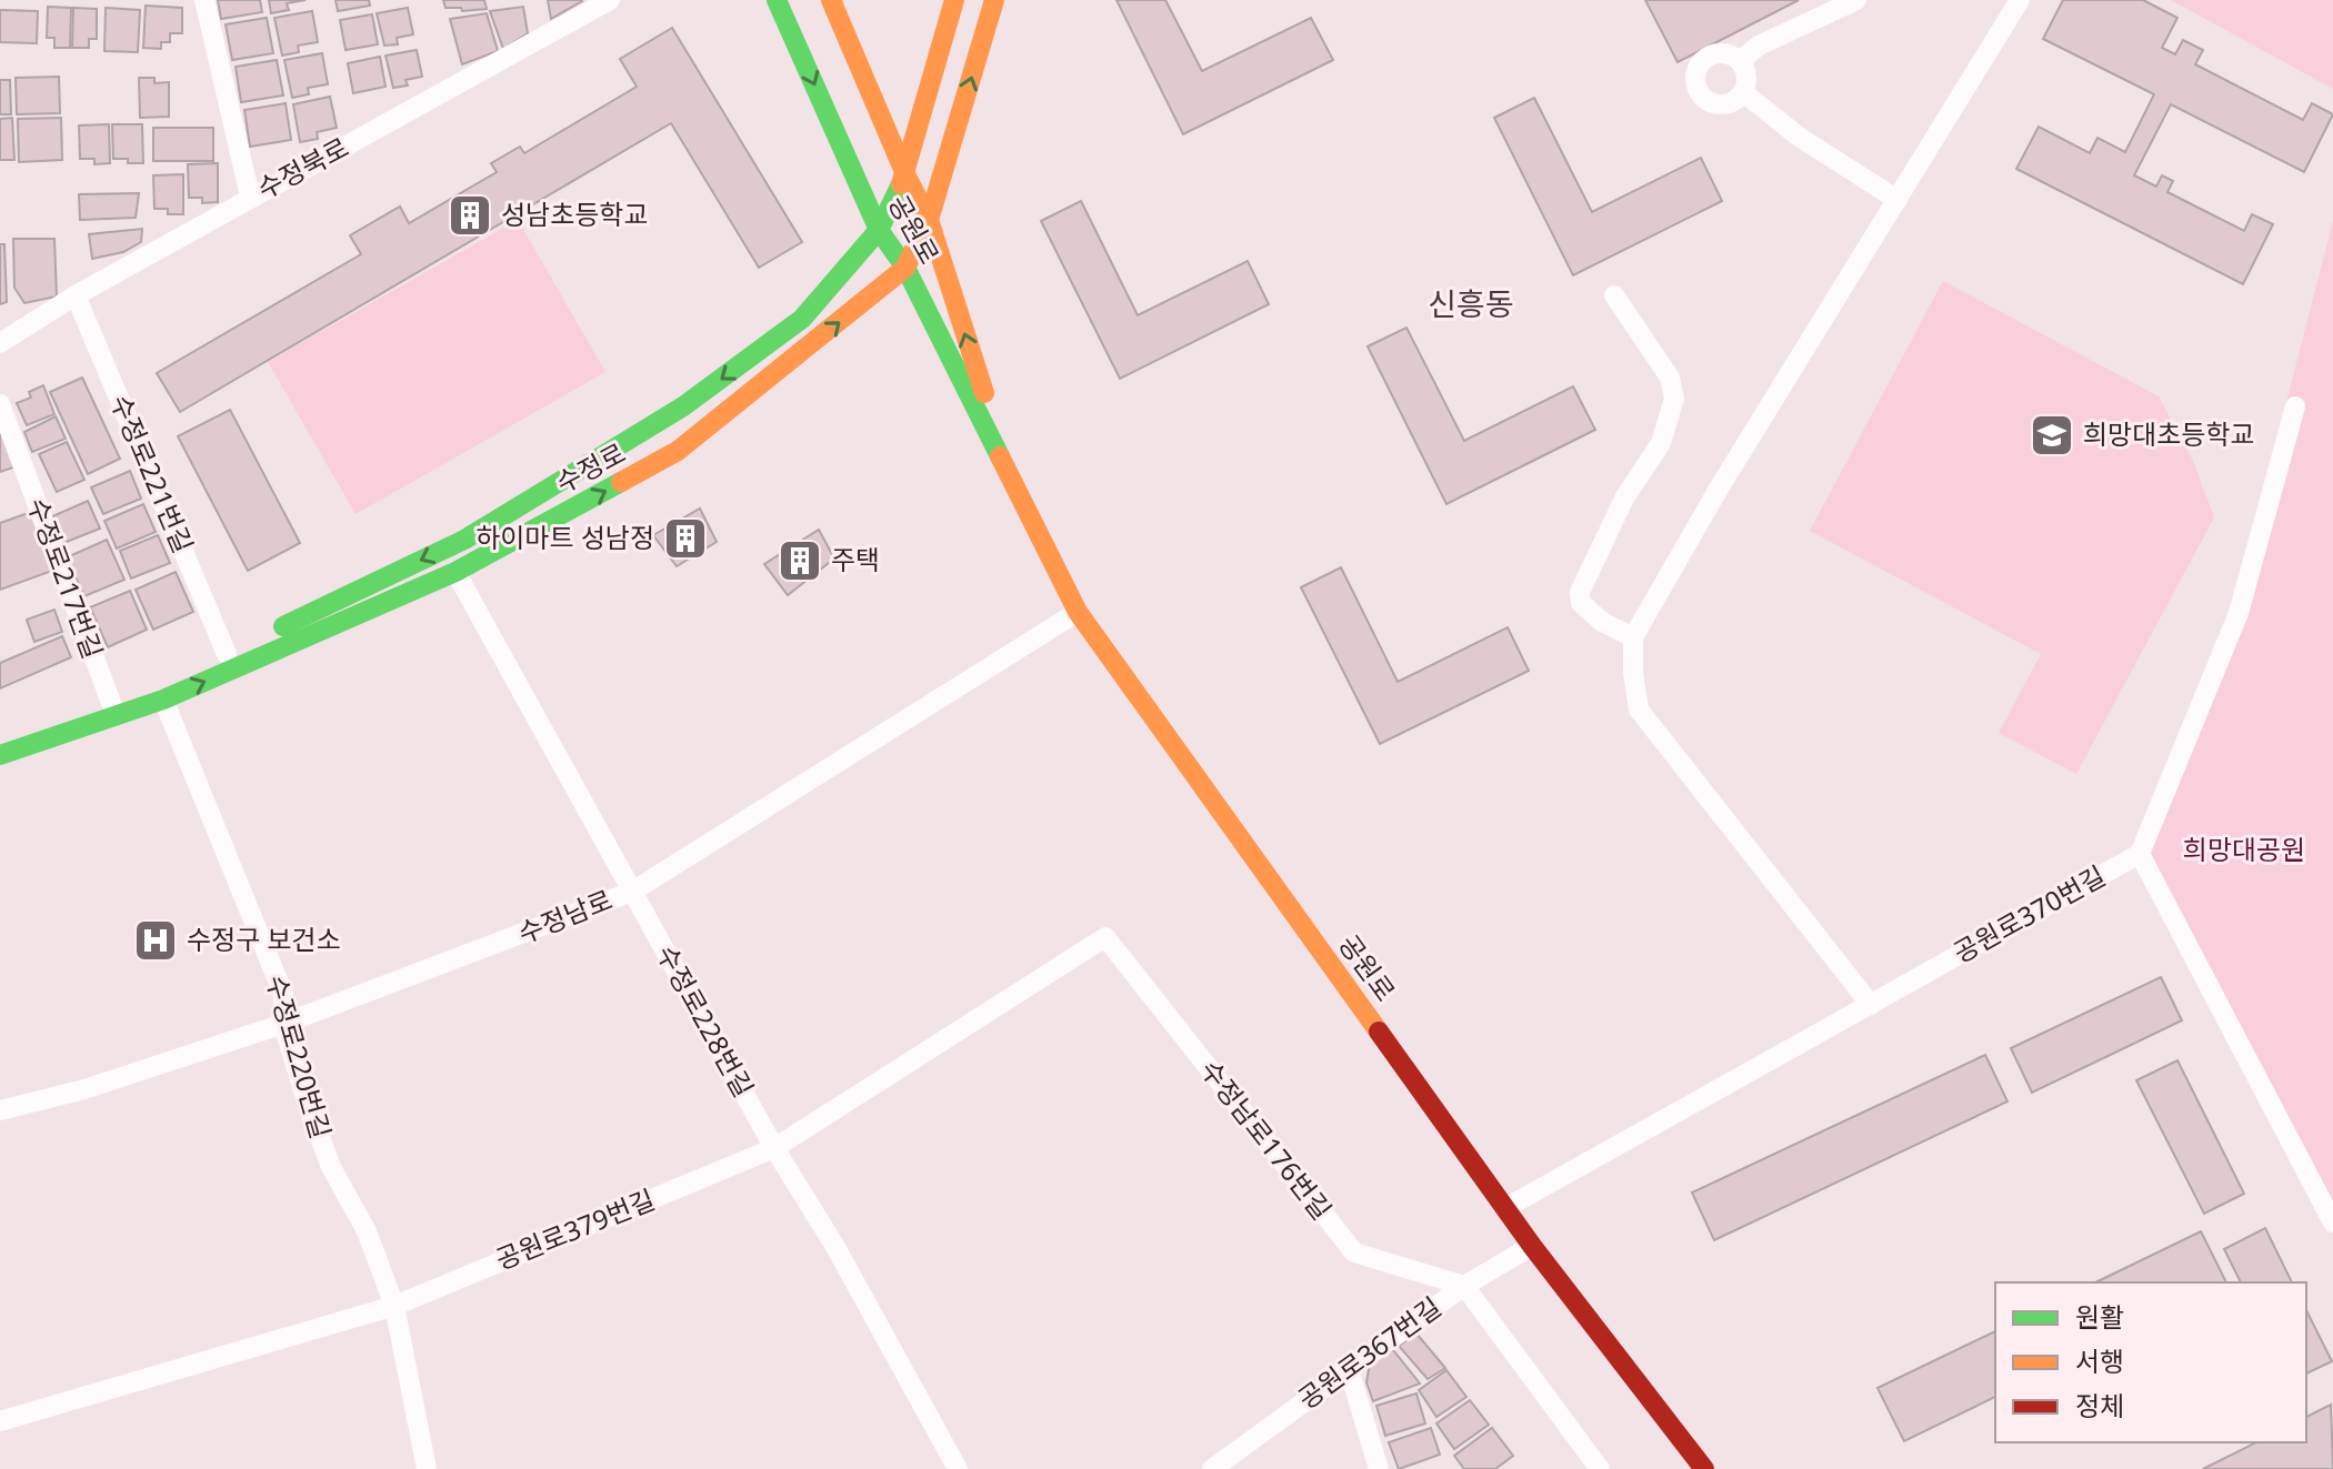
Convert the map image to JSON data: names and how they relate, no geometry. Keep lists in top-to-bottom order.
{
  "streets": {
    "main road": ["공원로", "수정로"],
    "street": [
      "수정북로",
      "수정로221번길",
      "수정로217번길",
      "공원로370번길",
      "수정남로",
      "수정로228번길",
      "수정로220번길",
      "수정남로176번길",
      "공원로379번길",
      "공원로367번길"
    ]
  },
  "crossings": [
    ["수정북로", "수정로221번길"],
    ["공원로", "수정로"],
    ["공원로", "공원로370번길"],
    ["공원로", "수정남로"],
    ["공원로", "공원로367번길"],
    ["수정로", "수정로221번길"],
    ["수정로", "수정로217번길"],
    ["수정로", "수정로228번길"],
    ["수정로", "수정로220번길"],
    ["수정남로", "수정로228번길"],
    ["수정남로", "수정로220번길"],
    ["수정로228번길", "공원로379번길"],
    ["수정로220번길", "공원로379번길"],
    ["수정남로176번길", "공원로379번길"],
    ["수정남로176번길", "공원로367번길"]
  ],
  "districts": ["신흥동"],
  "parks": ["희망대공원"],
  "places": {
    "building": ["성남초등학교", "하이마트 성남정", "주택"],
    "school or university": ["희망대초등학교"],
    "hospital": ["수정구 보건소"]
  },
  "legend": ["원활", "서행", "정체"]
}
